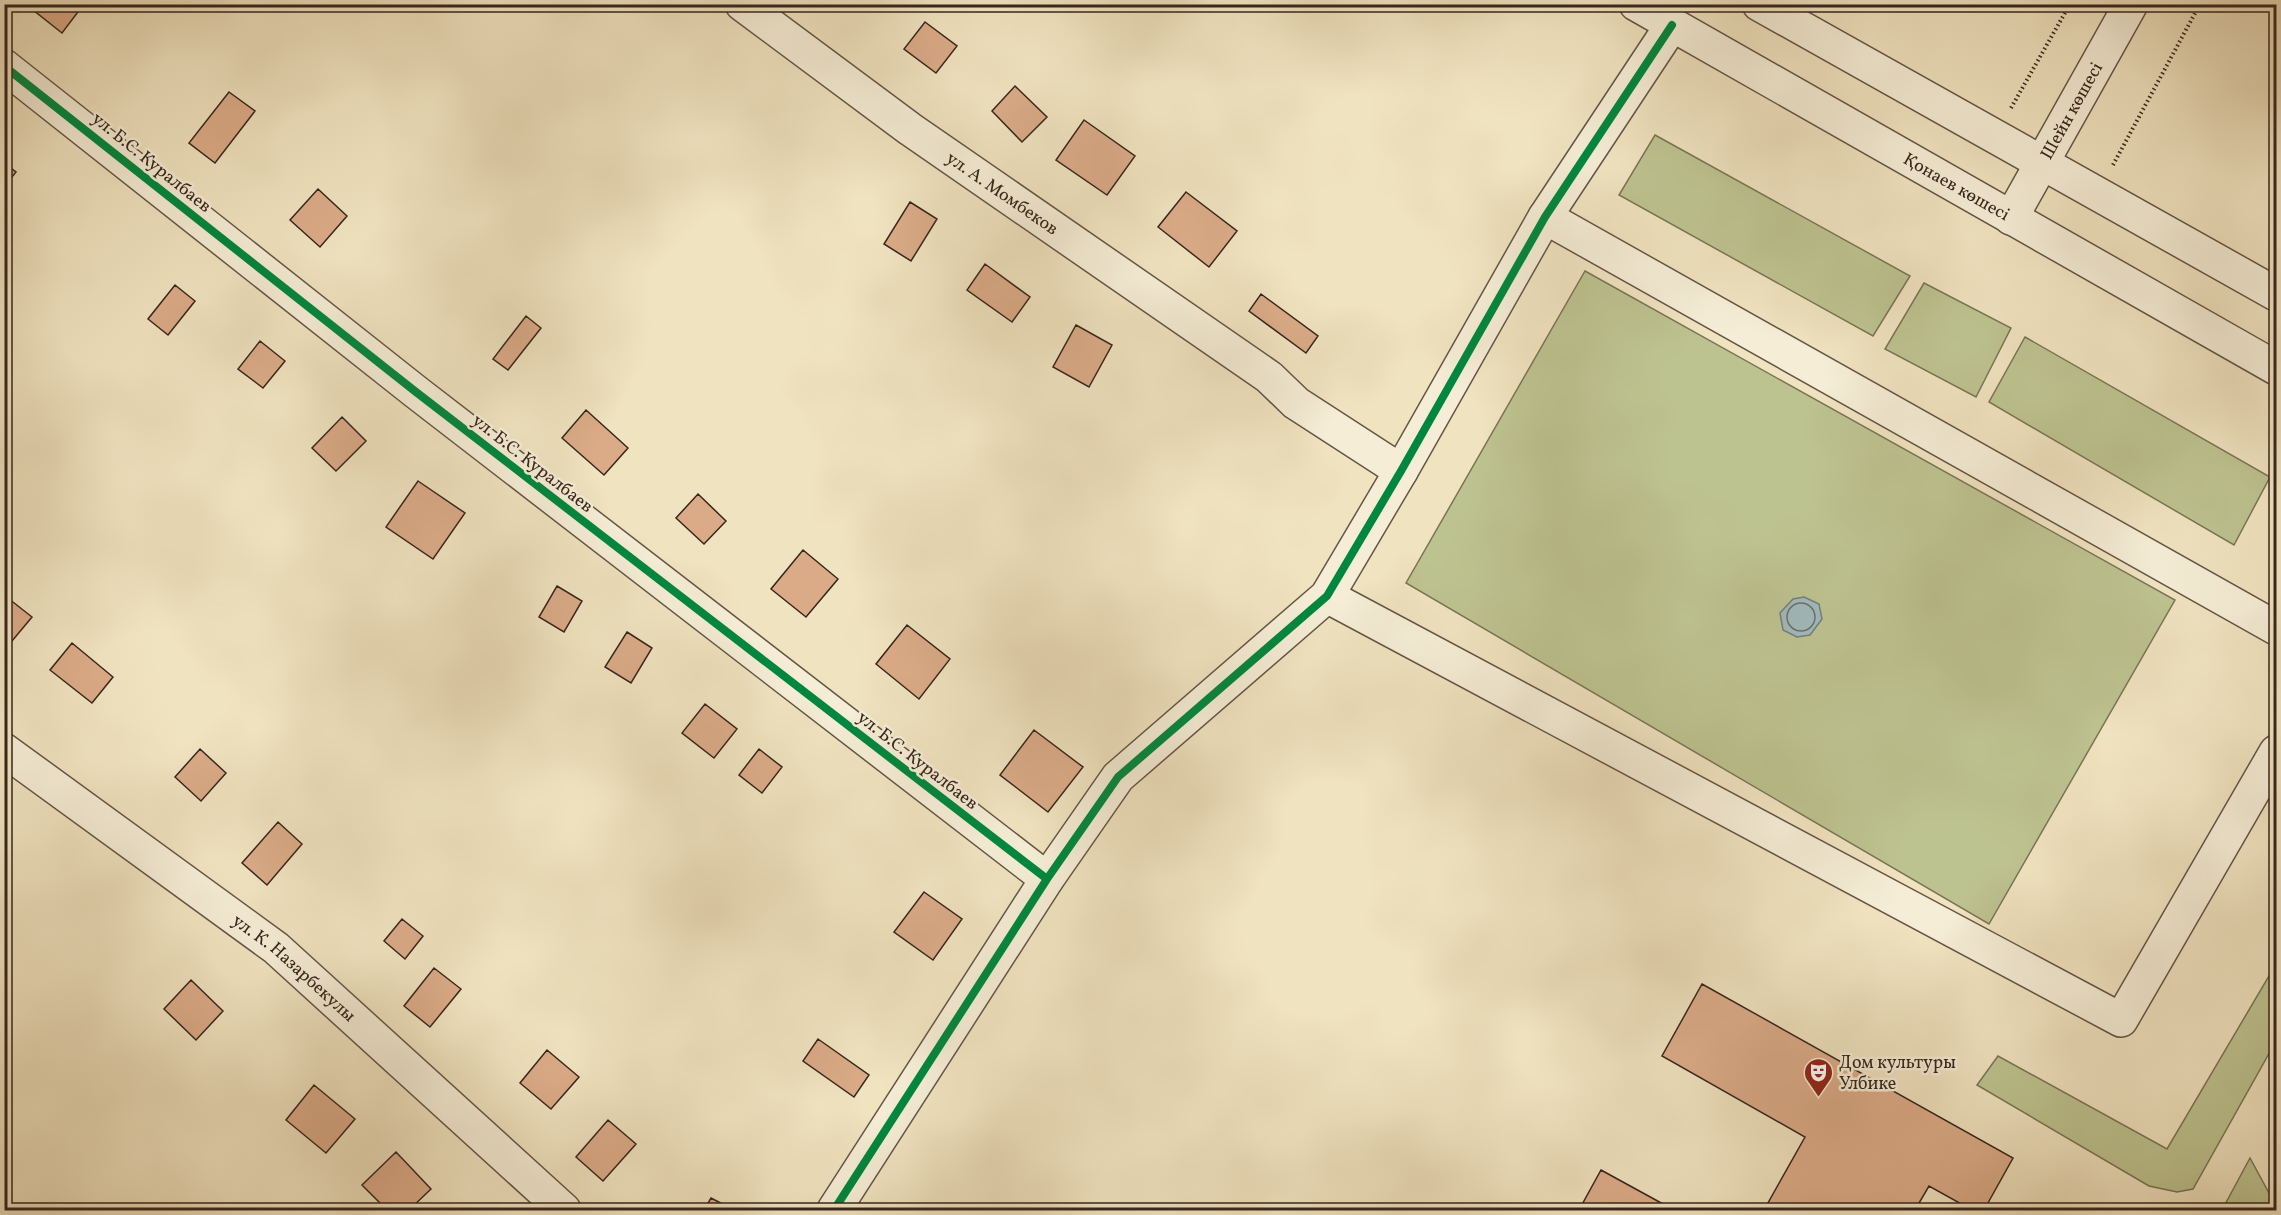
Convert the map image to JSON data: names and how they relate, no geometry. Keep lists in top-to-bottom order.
{
  "streets": {
    "street": [
      "Шейн көшесі",
      "ул. Б.С. Куралбаев",
      "Қонаев көшесі",
      "ул. А. Момбеков",
      "ул. К. Назарбекулы"
    ]
  },
  "crossings": [
    ["Шейн көшесі", "Қонаев көшесі"]
  ],
  "places": {
    "theatre": ["Дом культуры Улбике"]
  }
}
